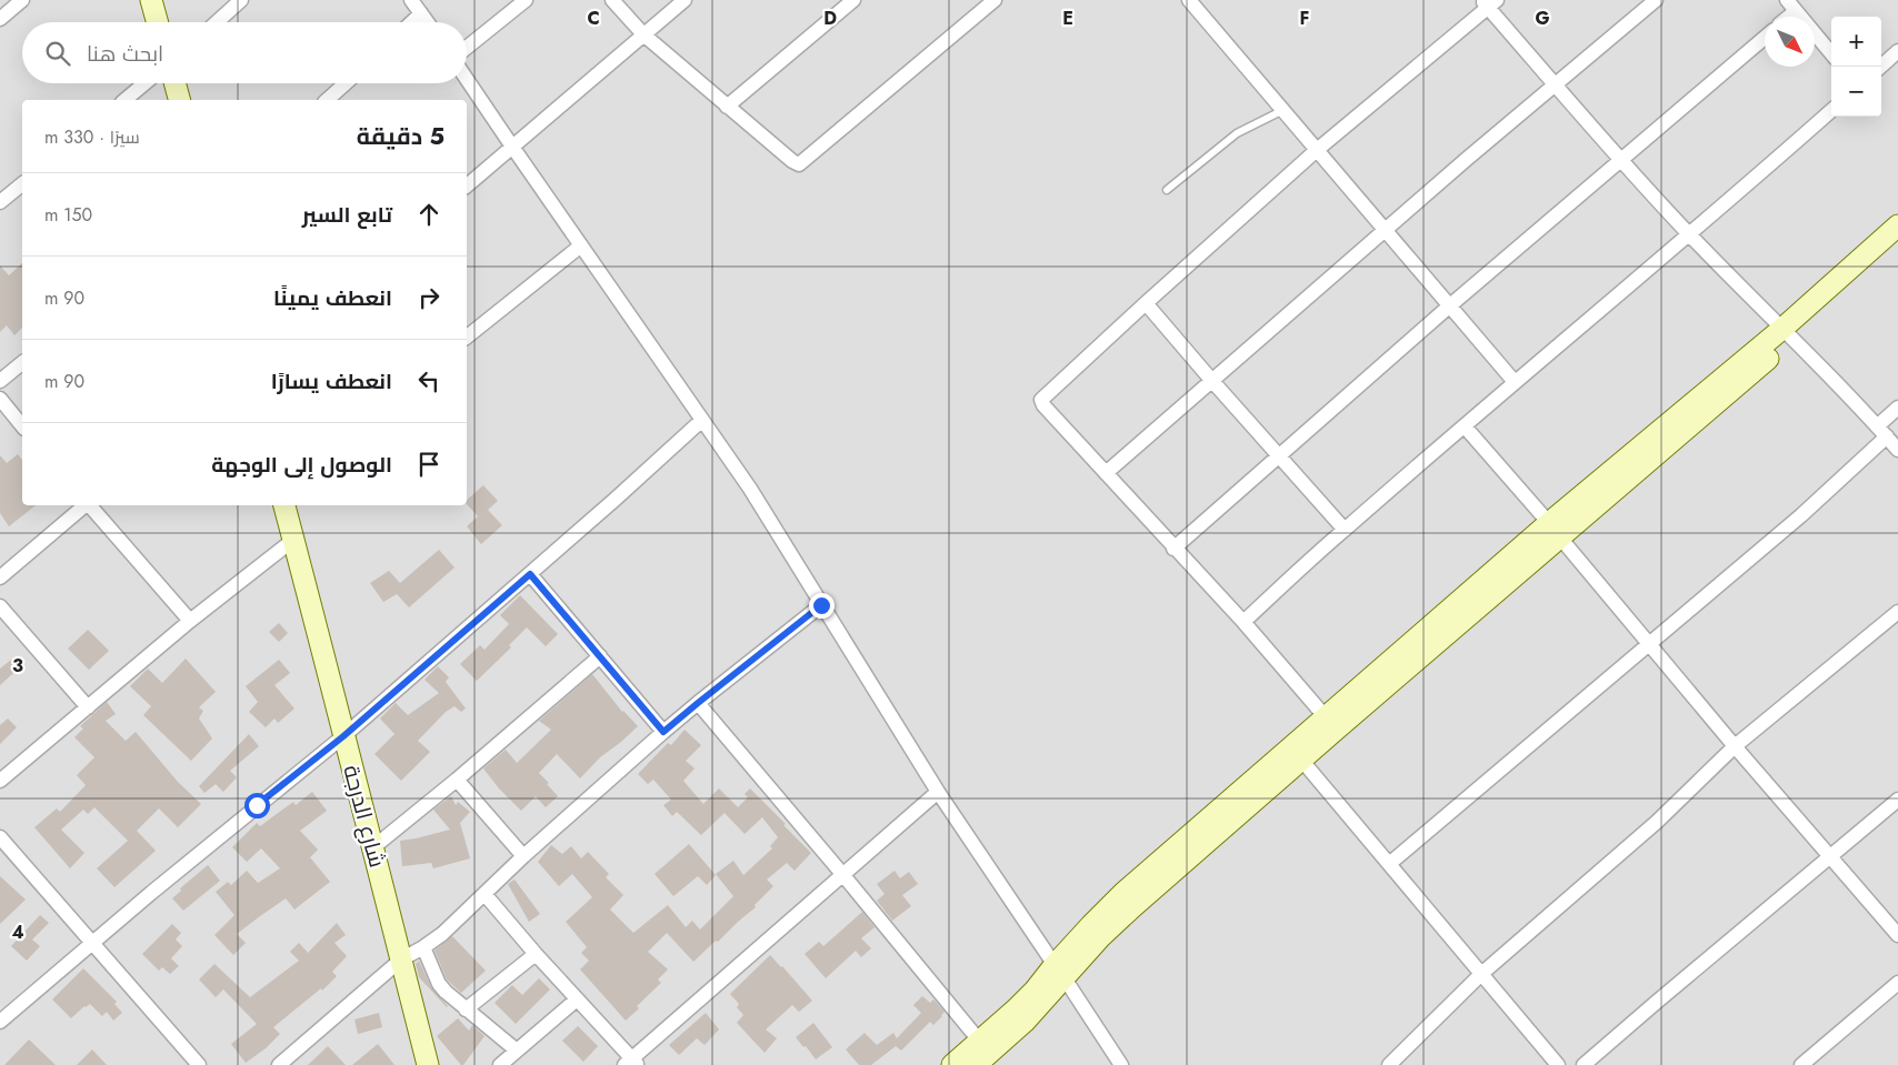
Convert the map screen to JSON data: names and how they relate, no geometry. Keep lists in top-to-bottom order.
{
  "streets": {
    "street": ["شارع الدرجة"]
  },
  "north": "bottom right",
  "page": {
    "map_buttons": ["+", "−"],
    "search": "ابحث هنا",
    "heading": ["5 دقيقة", "سيرًا · 330 m"],
    "list": [
      ["تابع السير", "150 m"],
      ["انعطف يمينًا", "90 m"],
      ["انعطف يسارًا", "90 m"],
      "الوصول إلى الوجهة"
    ]
  },
  "grid": {
    "columns": [
      "C",
      "D",
      "E",
      "F",
      "G"
    ],
    "rows": ["3", "4"]
  }
}
